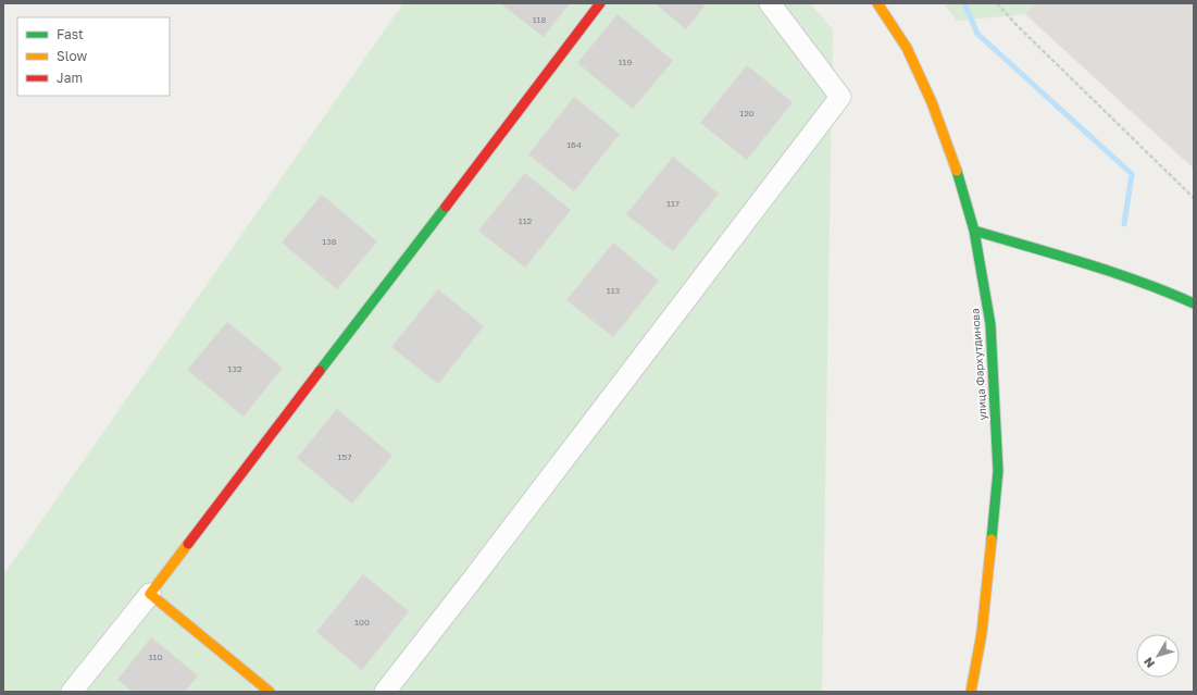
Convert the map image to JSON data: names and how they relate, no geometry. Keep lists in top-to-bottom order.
{
  "streets": {
    "main road": ["улица Фархутдинова"]
  },
  "house_numbers": [
    "118",
    "119",
    "120",
    "164",
    "117",
    "112",
    "138",
    "113",
    "132",
    "157",
    "100",
    "110"
  ],
  "legend": ["Fast", "Slow", "Jam"],
  "north": "bottom left"
}
